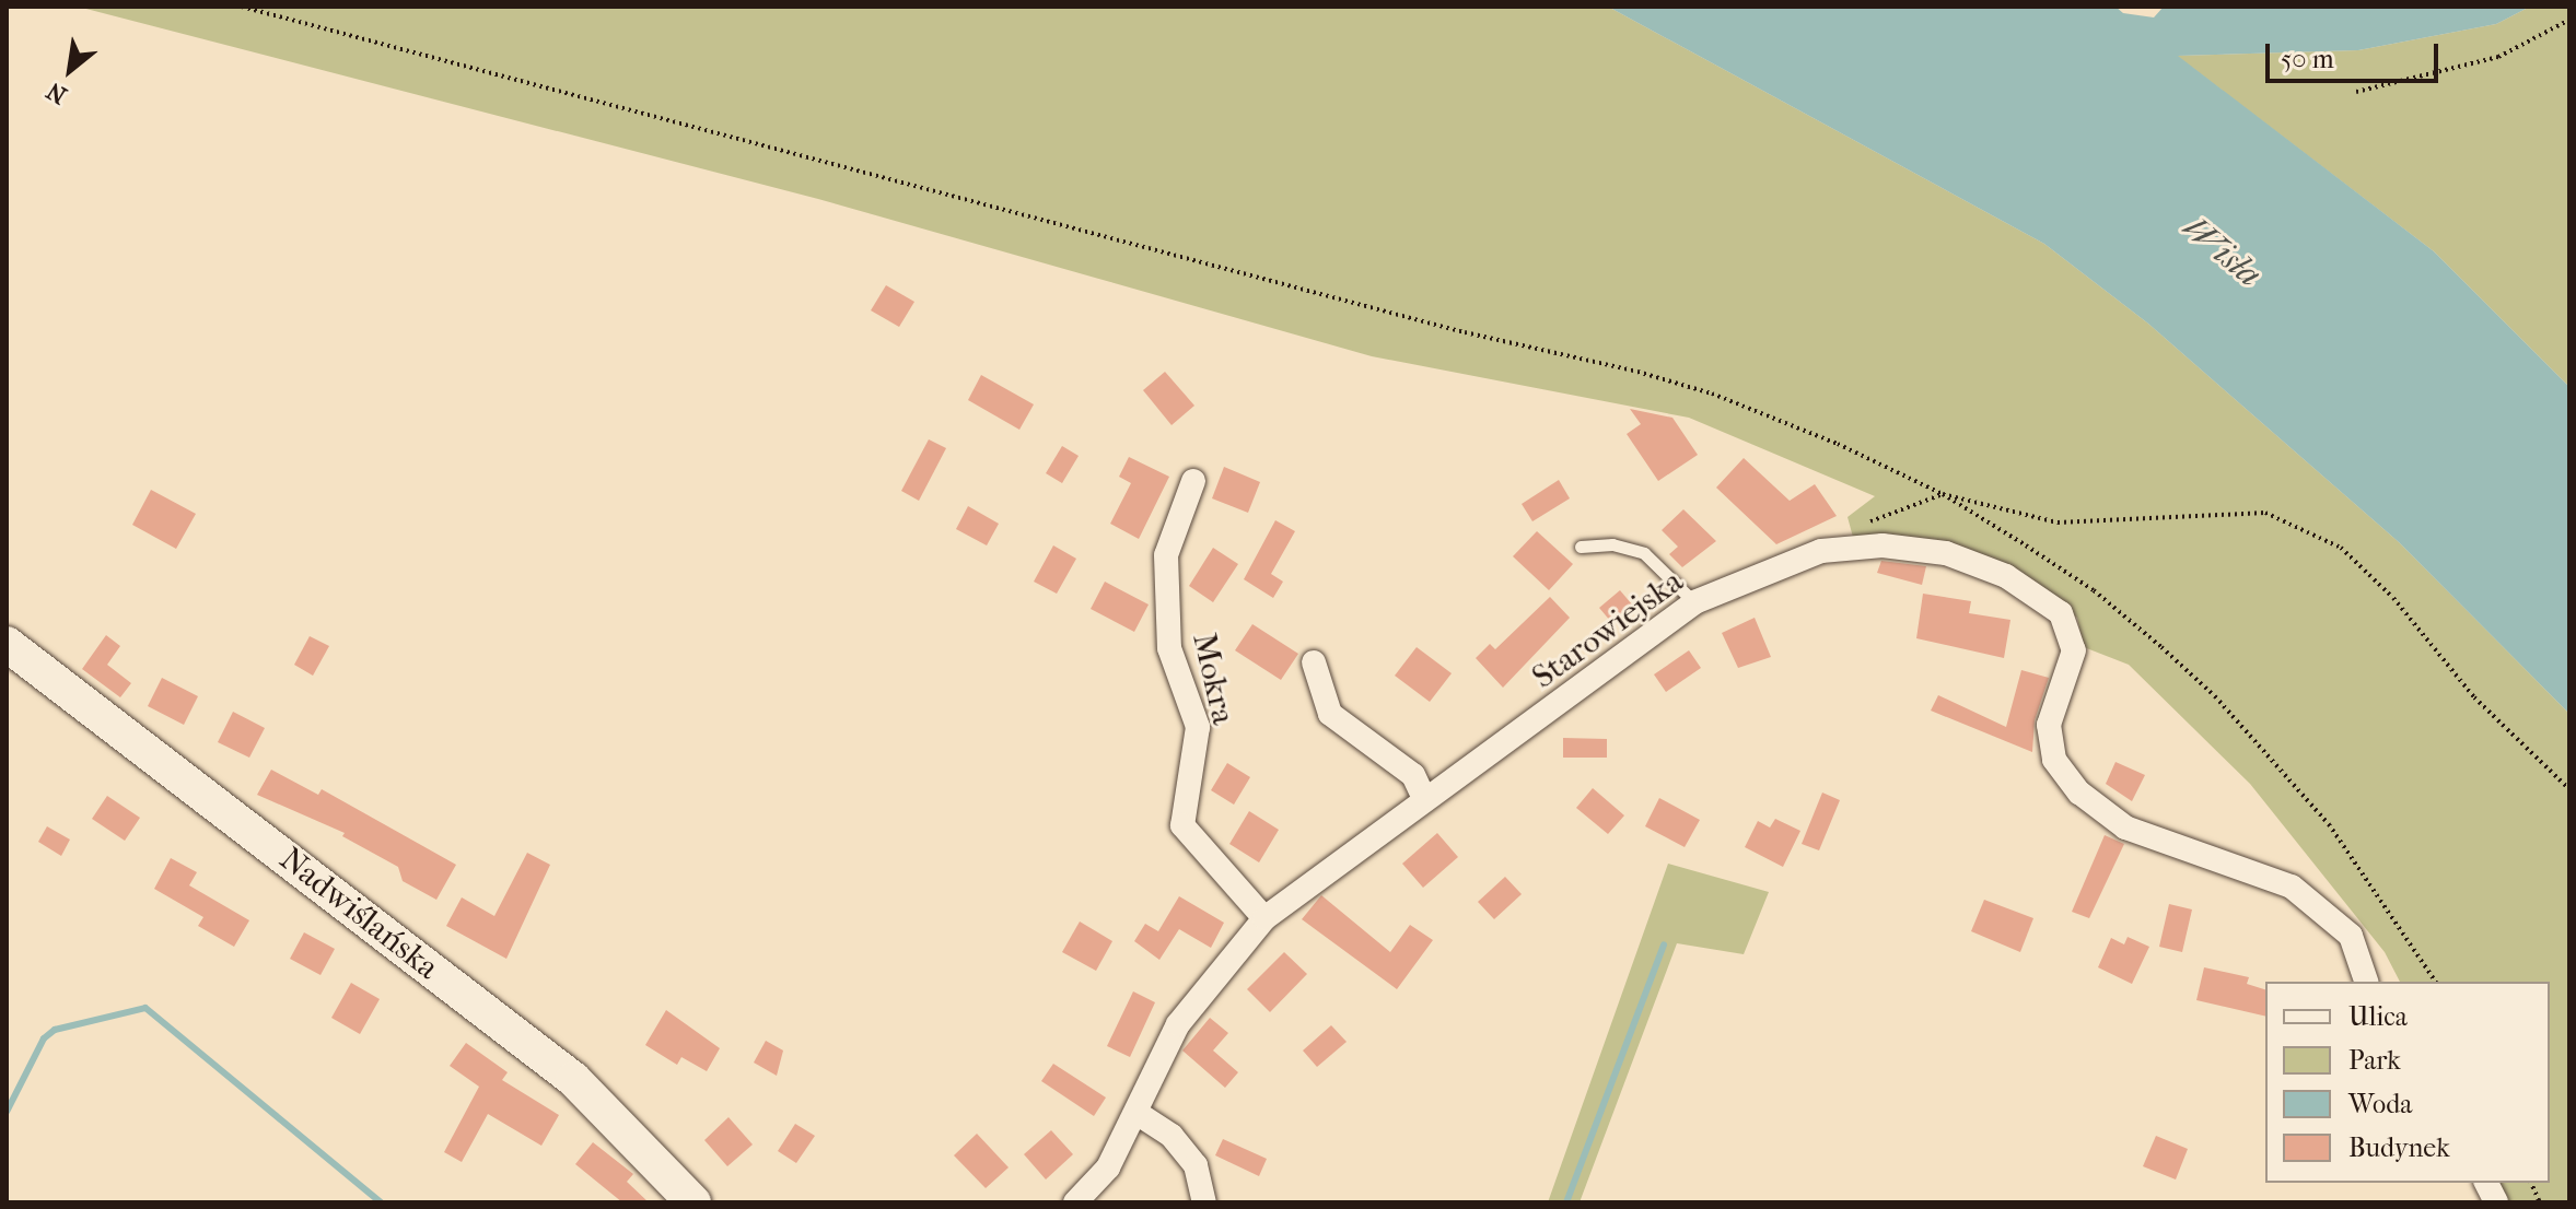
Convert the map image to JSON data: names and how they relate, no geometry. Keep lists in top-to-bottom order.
{
  "streets": {
    "street": ["Starowiejska", "Mokra", "Nadwiślańska"]
  },
  "crossings": [
    ["Starowiejska", "Mokra"]
  ],
  "water": ["Wisła"],
  "legend": [
    "Ulica",
    "Park",
    "Woda",
    "Budynek"
  ],
  "scale_bar": "50 m",
  "north": "bottom left"
}
